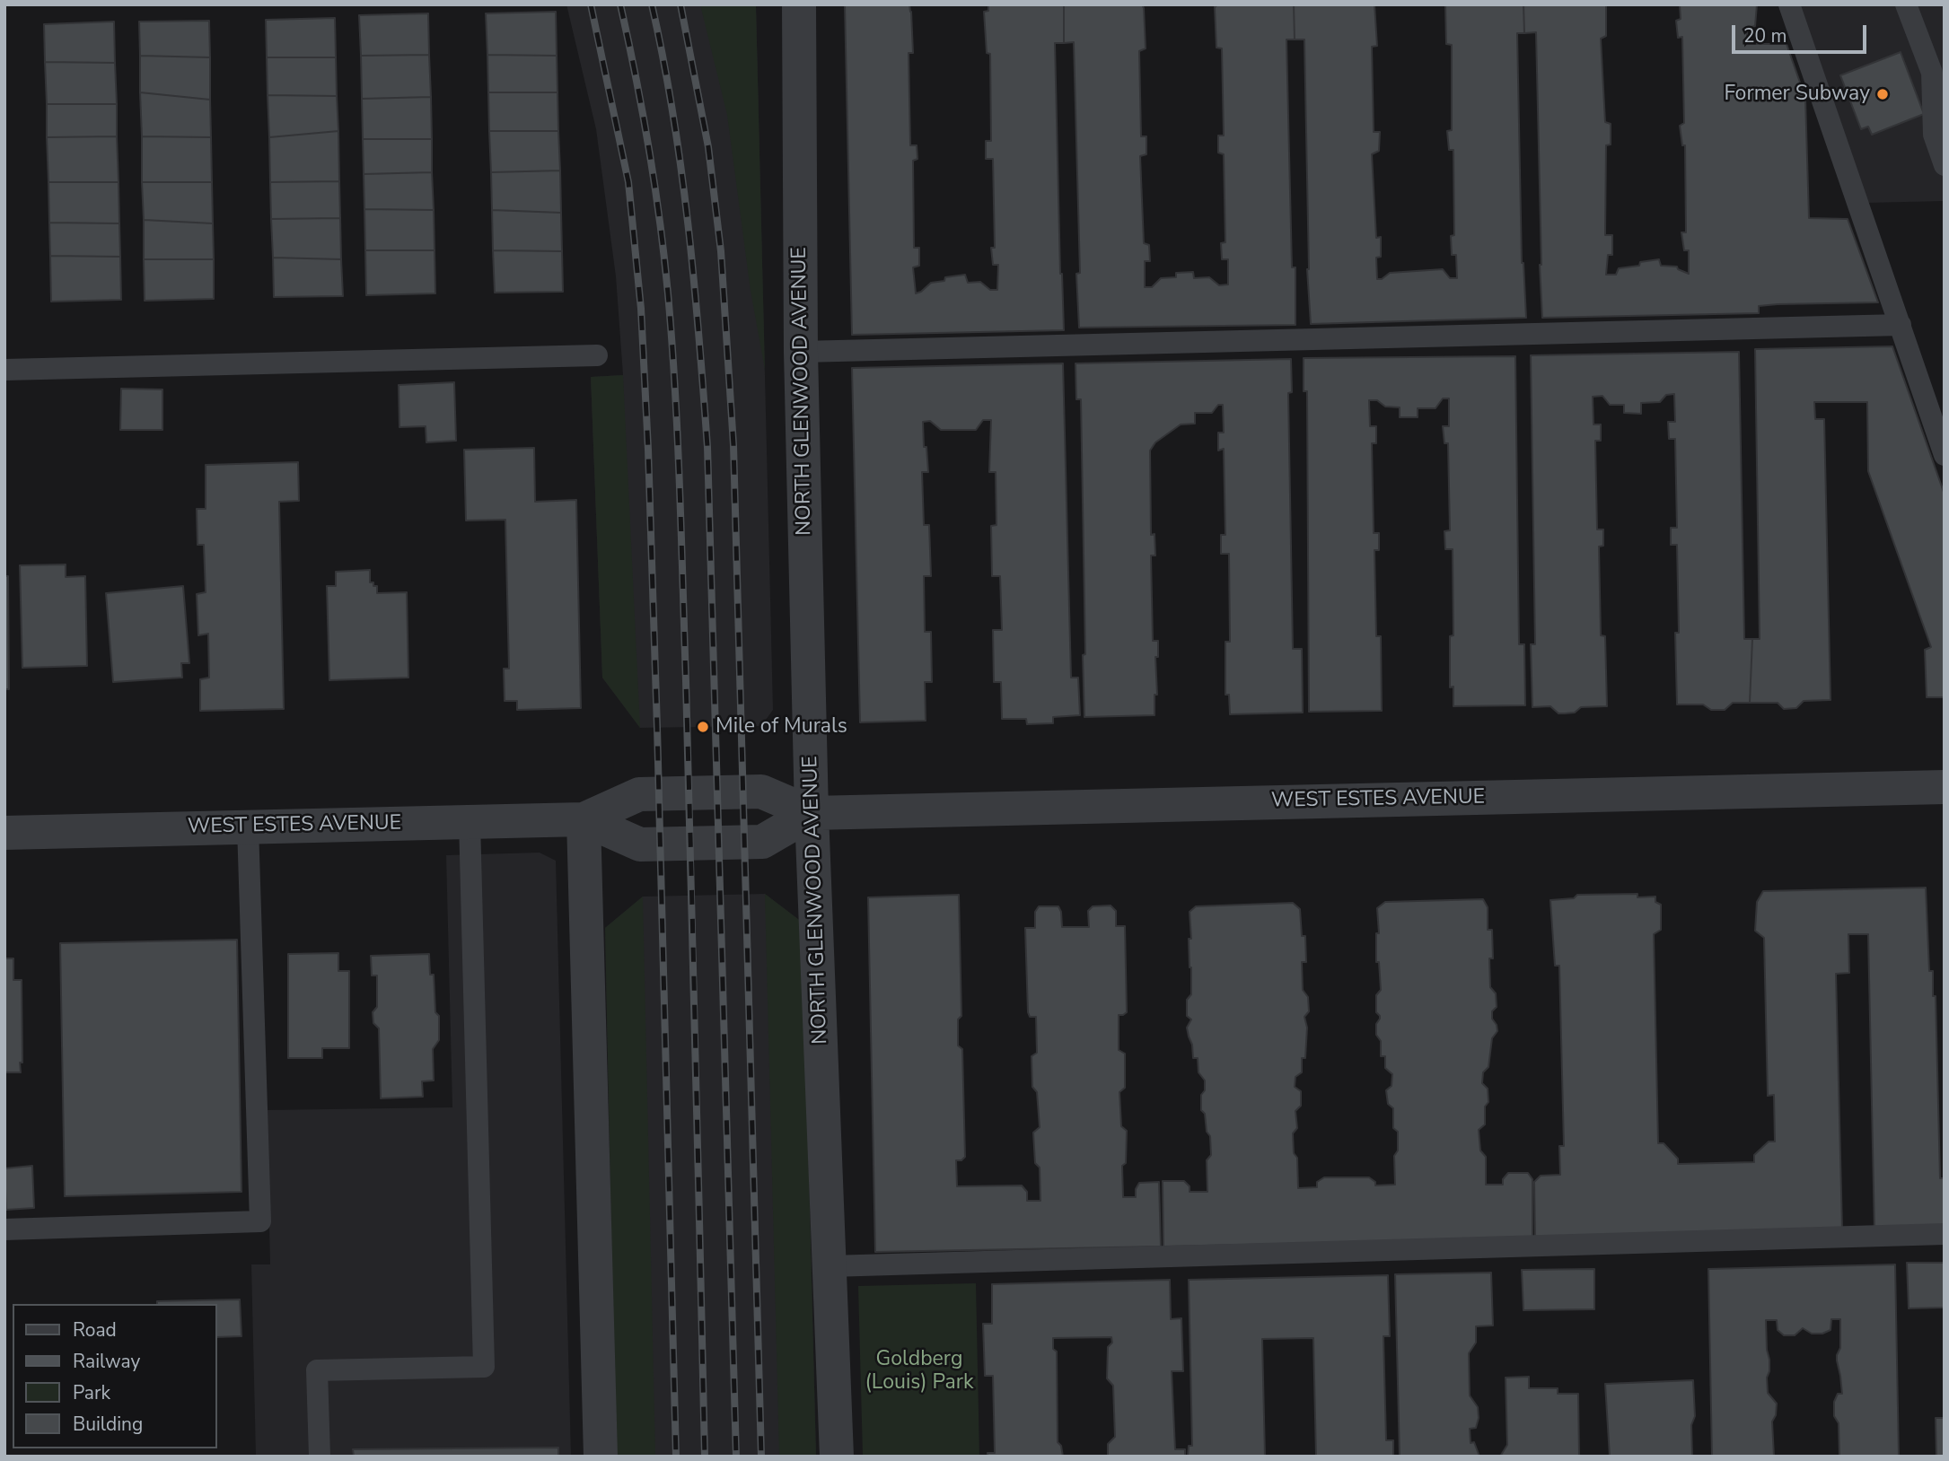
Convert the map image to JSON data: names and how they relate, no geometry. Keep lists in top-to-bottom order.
{
  "streets": {
    "street": ["NORTH GLENWOOD AVENUE", "WEST ESTES AVENUE"]
  },
  "crossings": [
    ["NORTH GLENWOOD AVENUE", "WEST ESTES AVENUE"]
  ],
  "parks": ["Goldberg (Louis) Park"],
  "places": ["Former Subway", "Mile of Murals"],
  "legend": [
    "Road",
    "Railway",
    "Park",
    "Building"
  ],
  "scale_bar": "20 m"
}
